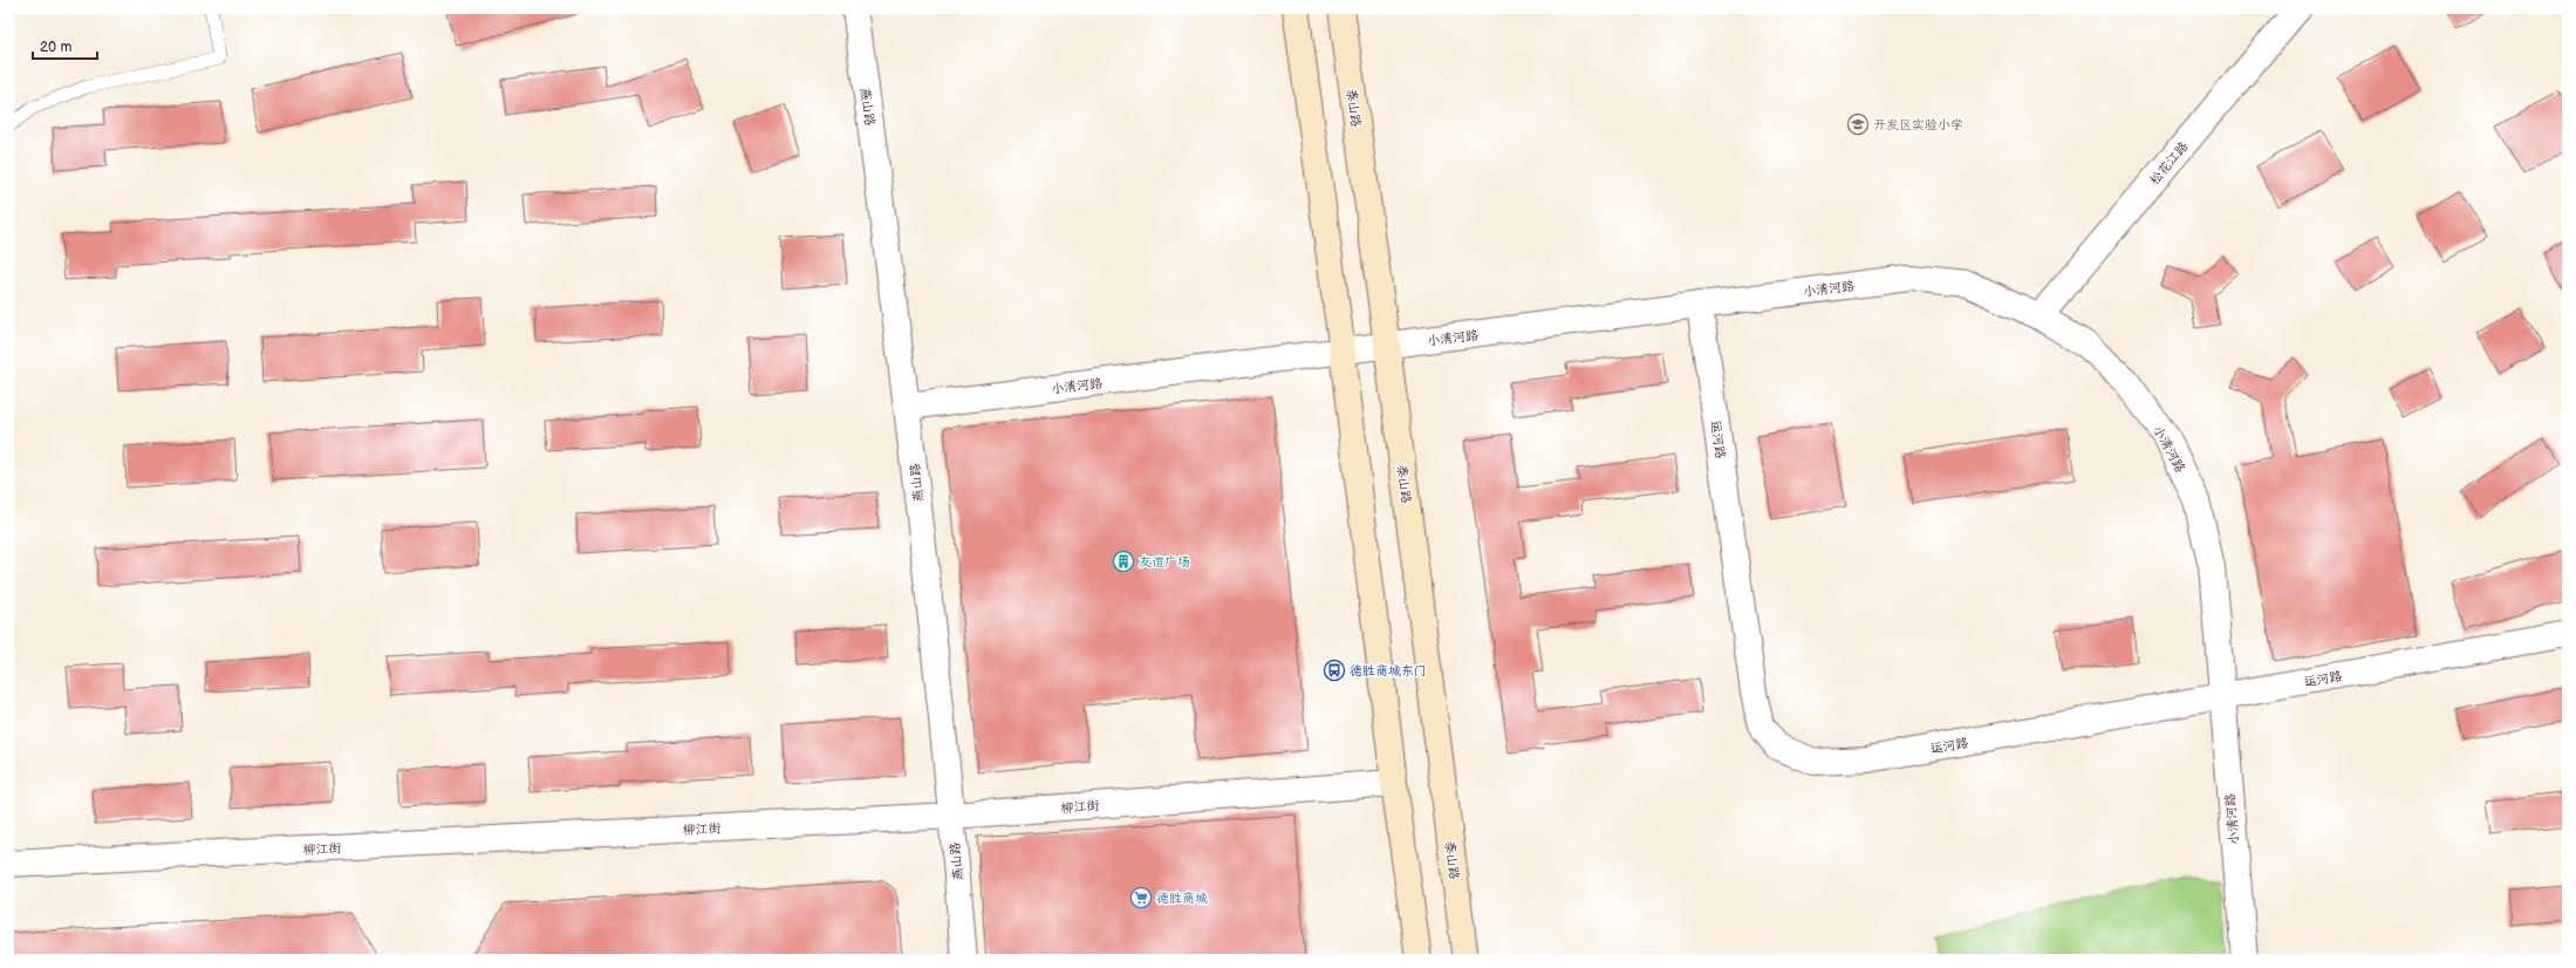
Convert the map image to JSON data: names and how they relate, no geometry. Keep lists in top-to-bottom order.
{
  "streets": {
    "main road": ["泰山路"],
    "street": [
      "燕山路",
      "松花江路",
      "小清河路",
      "运河路",
      "柳江街"
    ]
  },
  "crossings": [
    ["燕山路", "小清河路"],
    ["燕山路", "柳江街"],
    ["泰山路", "小清河路"],
    ["松花江路", "小清河路"],
    ["小清河路", "运河路"]
  ],
  "places": {
    "school or university": ["开发区实验小学"],
    "building": ["友谊广场"],
    "bus stop": ["德胜商城东门"],
    "supermarket": ["德胜商城"]
  },
  "scale_bar": "20 m"
}
